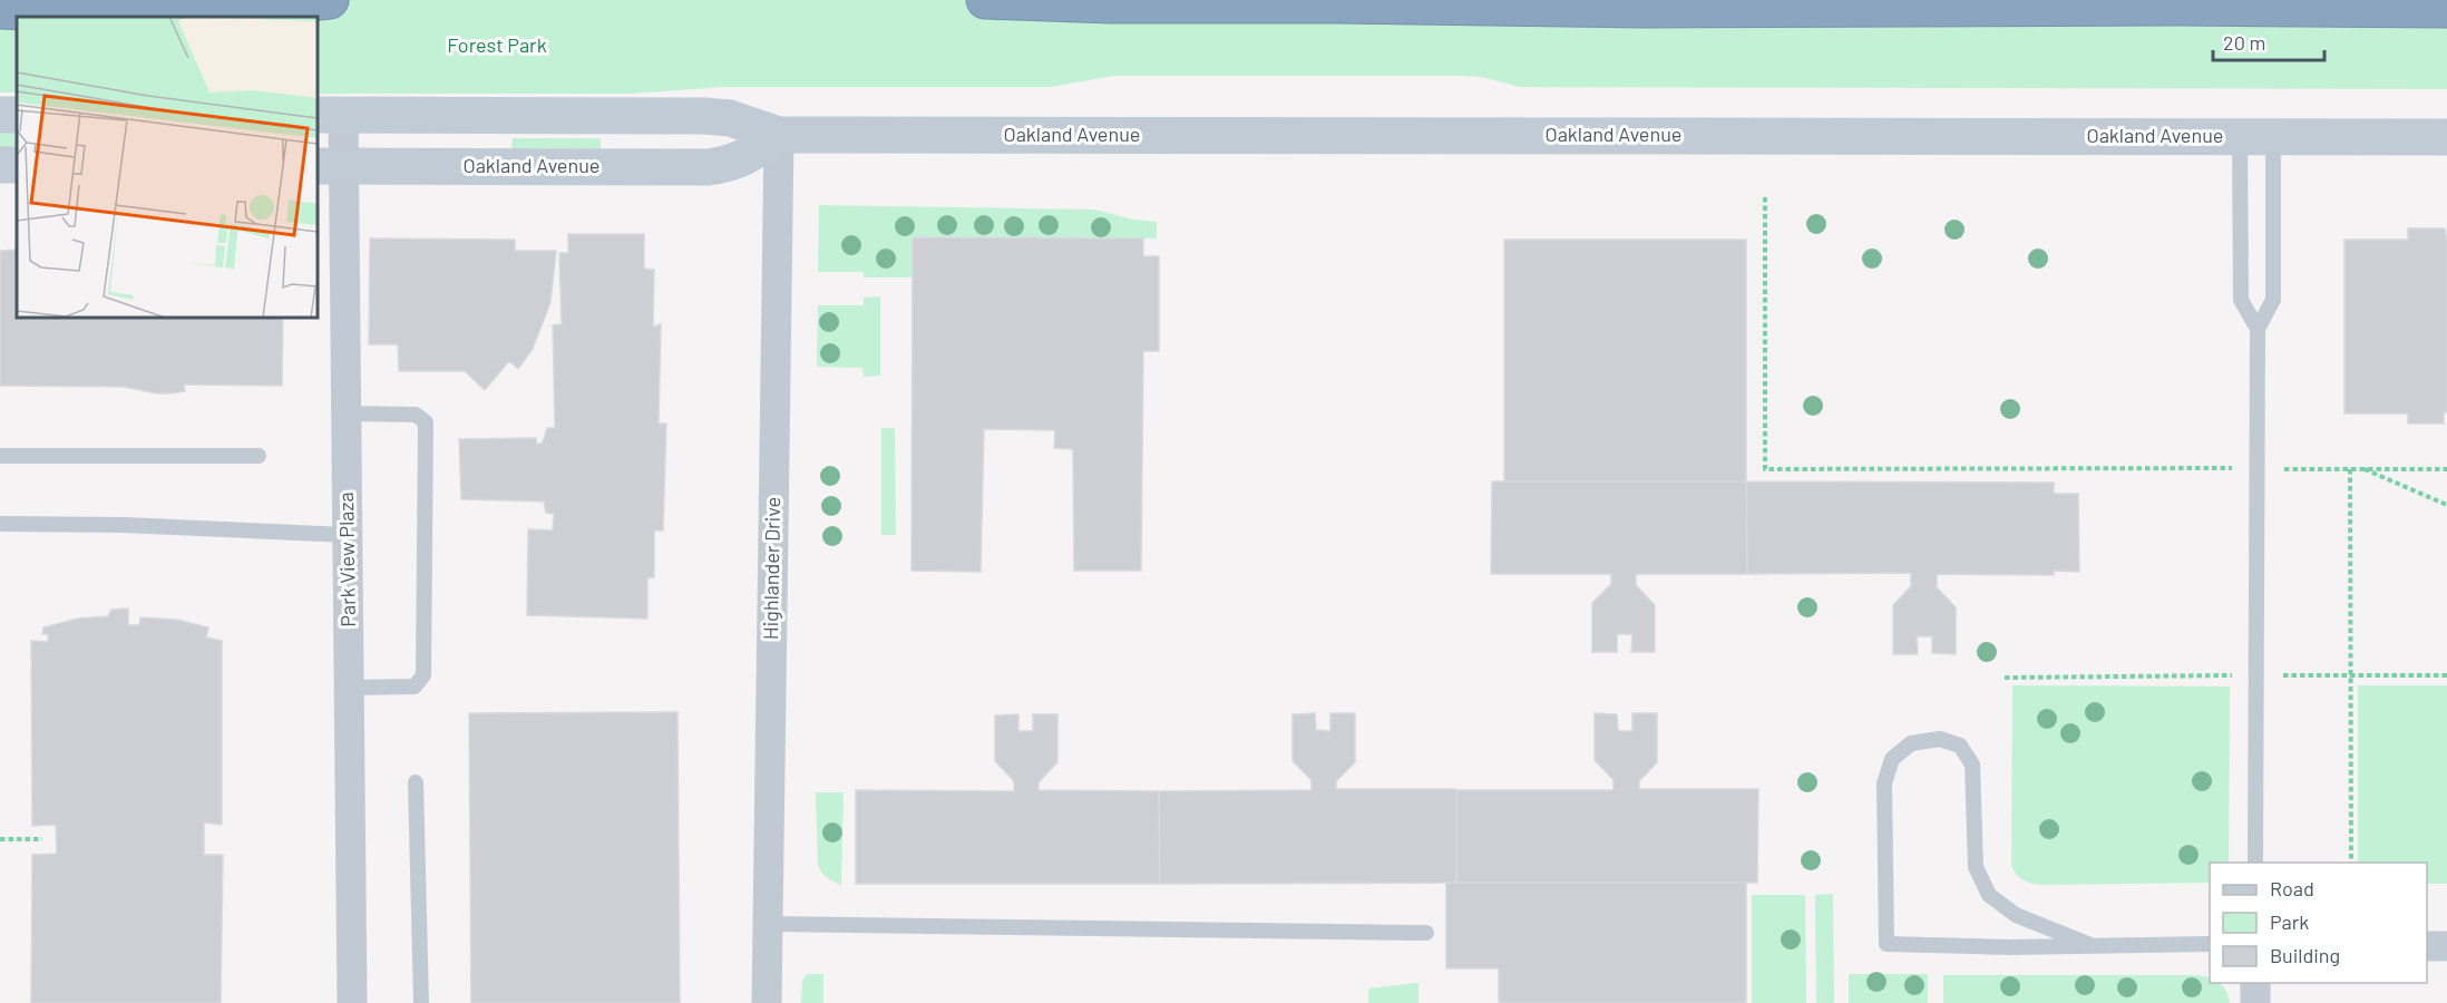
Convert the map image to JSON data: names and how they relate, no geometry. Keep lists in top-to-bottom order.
{
  "streets": {
    "street": ["Oakland Avenue", "Park View Plaza", "Highlander Drive"]
  },
  "crossings": [
    ["Oakland Avenue", "Park View Plaza"],
    ["Oakland Avenue", "Highlander Drive"]
  ],
  "parks": ["Forest Park"],
  "legend": ["Road", "Park", "Building"],
  "scale_bar": "20 m"
}
